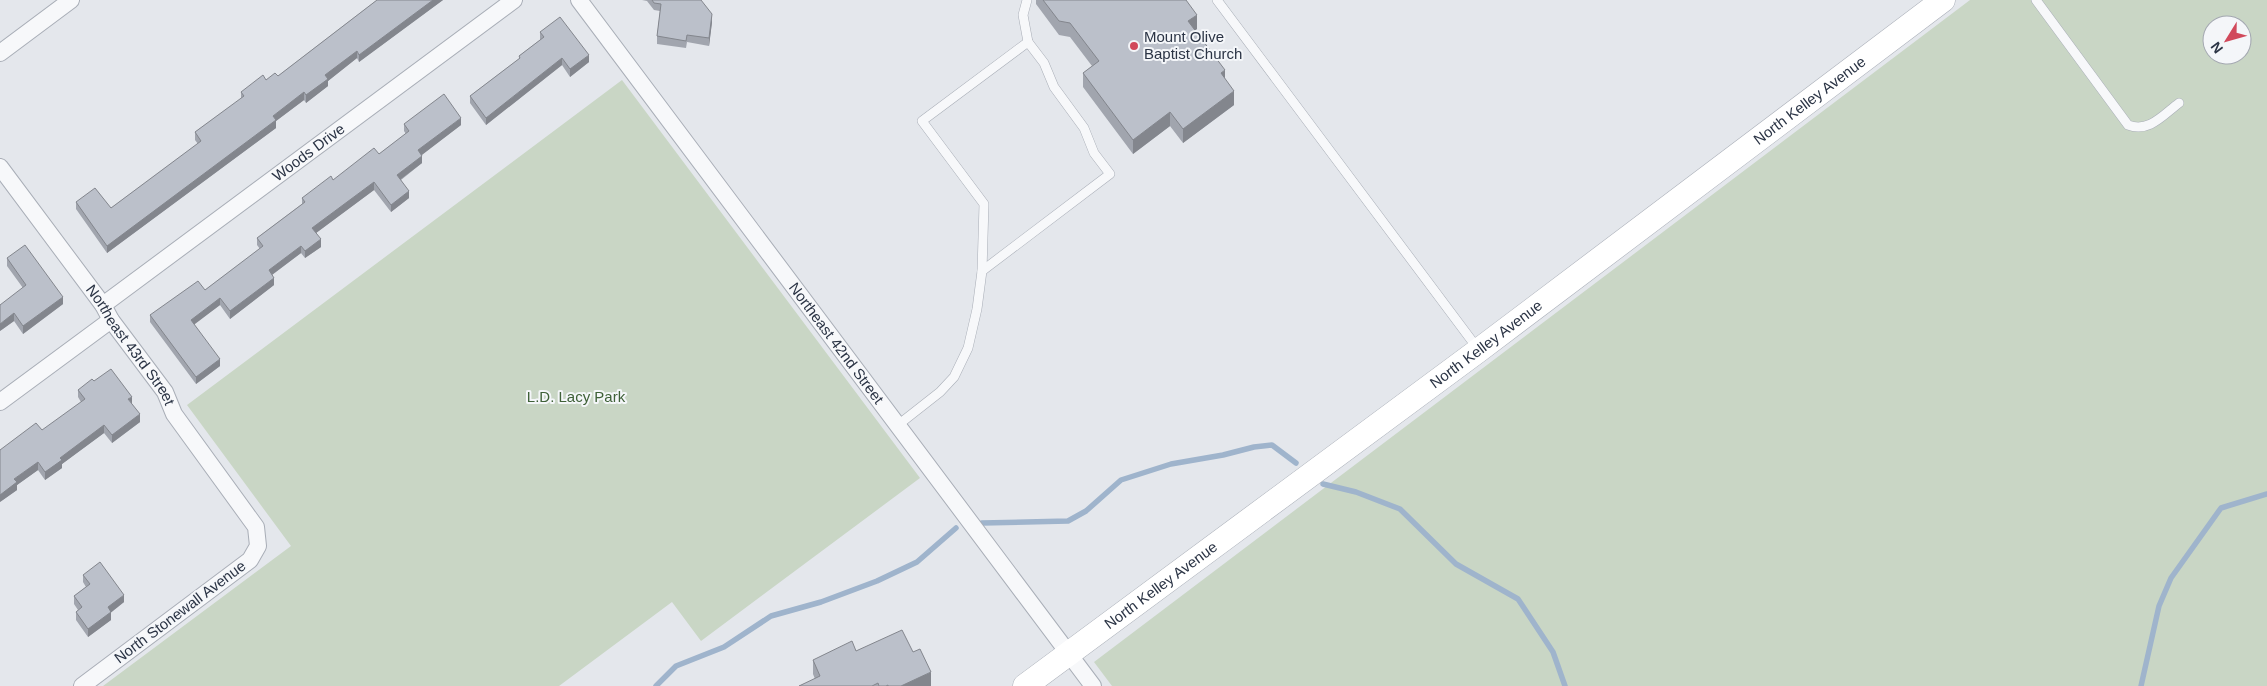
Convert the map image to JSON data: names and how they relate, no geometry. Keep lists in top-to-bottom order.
{
  "streets": {
    "street": [
      "North Kelley Avenue",
      "Woods Drive",
      "Northeast 42nd Street",
      "Northeast 43rd Street",
      "North Stonewall Avenue"
    ]
  },
  "crossings": [
    ["North Kelley Avenue", "Northeast 42nd Street"],
    ["Woods Drive", "Northeast 43rd Street"],
    ["Northeast 43rd Street", "North Stonewall Avenue"]
  ],
  "parks": ["L.D. Lacy Park"],
  "places": ["Mount Olive Baptist Church"],
  "north": "bottom left"
}
